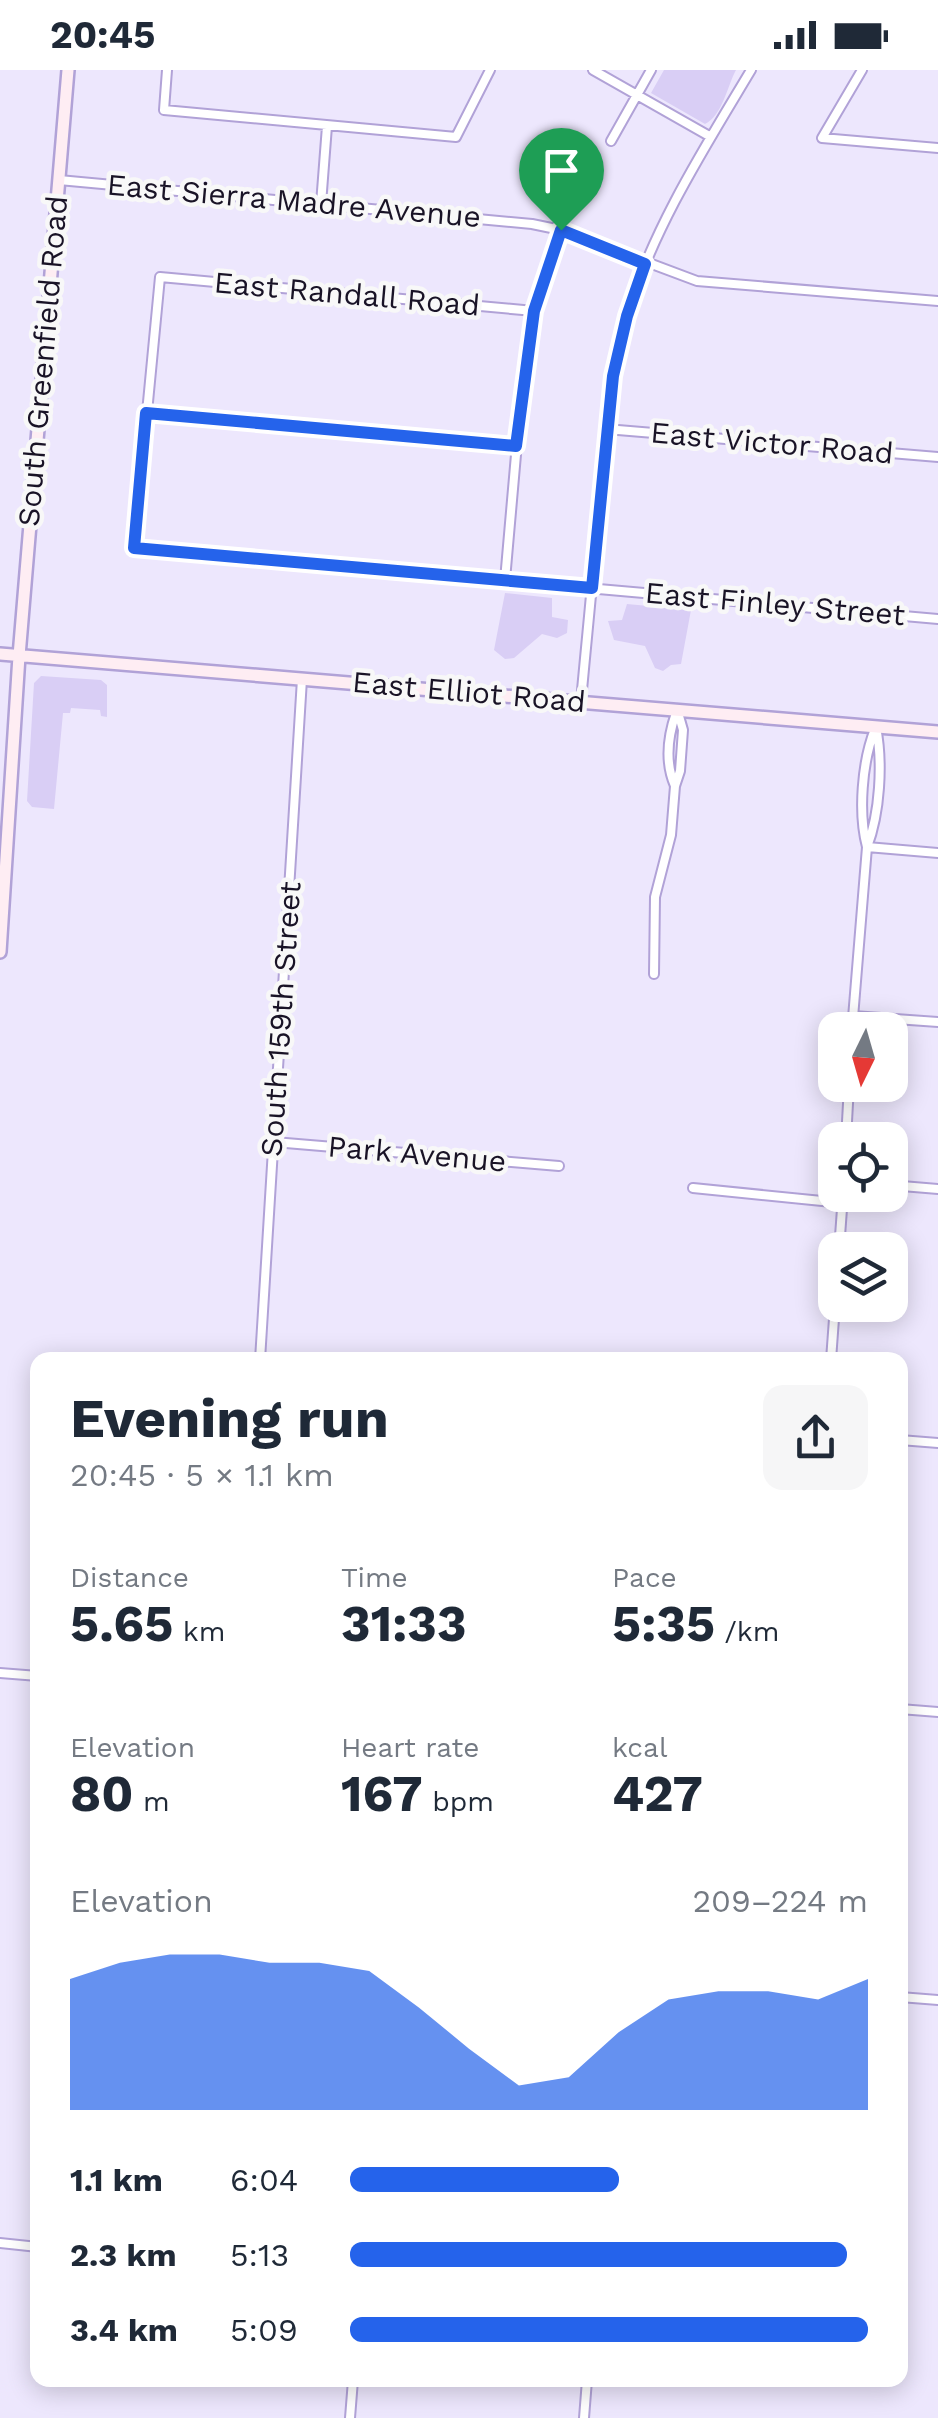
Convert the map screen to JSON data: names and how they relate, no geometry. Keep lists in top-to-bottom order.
{
  "streets": {
    "main road": ["South Greenfield Road", "East Elliot Road"],
    "street": [
      "East Sierra Madre Avenue",
      "East Randall Road",
      "East Victor Road",
      "East Finley Street",
      "South 159th Street",
      "Park Avenue"
    ]
  },
  "crossings": [
    ["East Sierra Madre Avenue", "South Greenfield Road"],
    ["East Randall Road", "East Finley Street"],
    ["South Greenfield Road", "East Elliot Road"],
    ["East Elliot Road", "South 159th Street"],
    ["South 159th Street", "Park Avenue"]
  ],
  "north": "bottom",
  "page": {
    "status": "20:45",
    "heading": ["Evening run", "20:45 · 5 × 1.1 km"],
    "stats": [
      ["Distance", "5.65 km"],
      ["Time", "31:33"],
      ["Pace", "5:35 /km"],
      ["Elevation", "80 m"],
      ["Heart rate", "167 bpm"],
      ["kcal", "427"]
    ],
    "chart": ["Elevation", "209–224 m"],
    "list": [
      {
        "name": "1.1 km",
        "note": "6:04"
      },
      {
        "name": "2.3 km",
        "note": "5:13"
      },
      {
        "name": "3.4 km",
        "note": "5:09"
      }
    ]
  }
}
